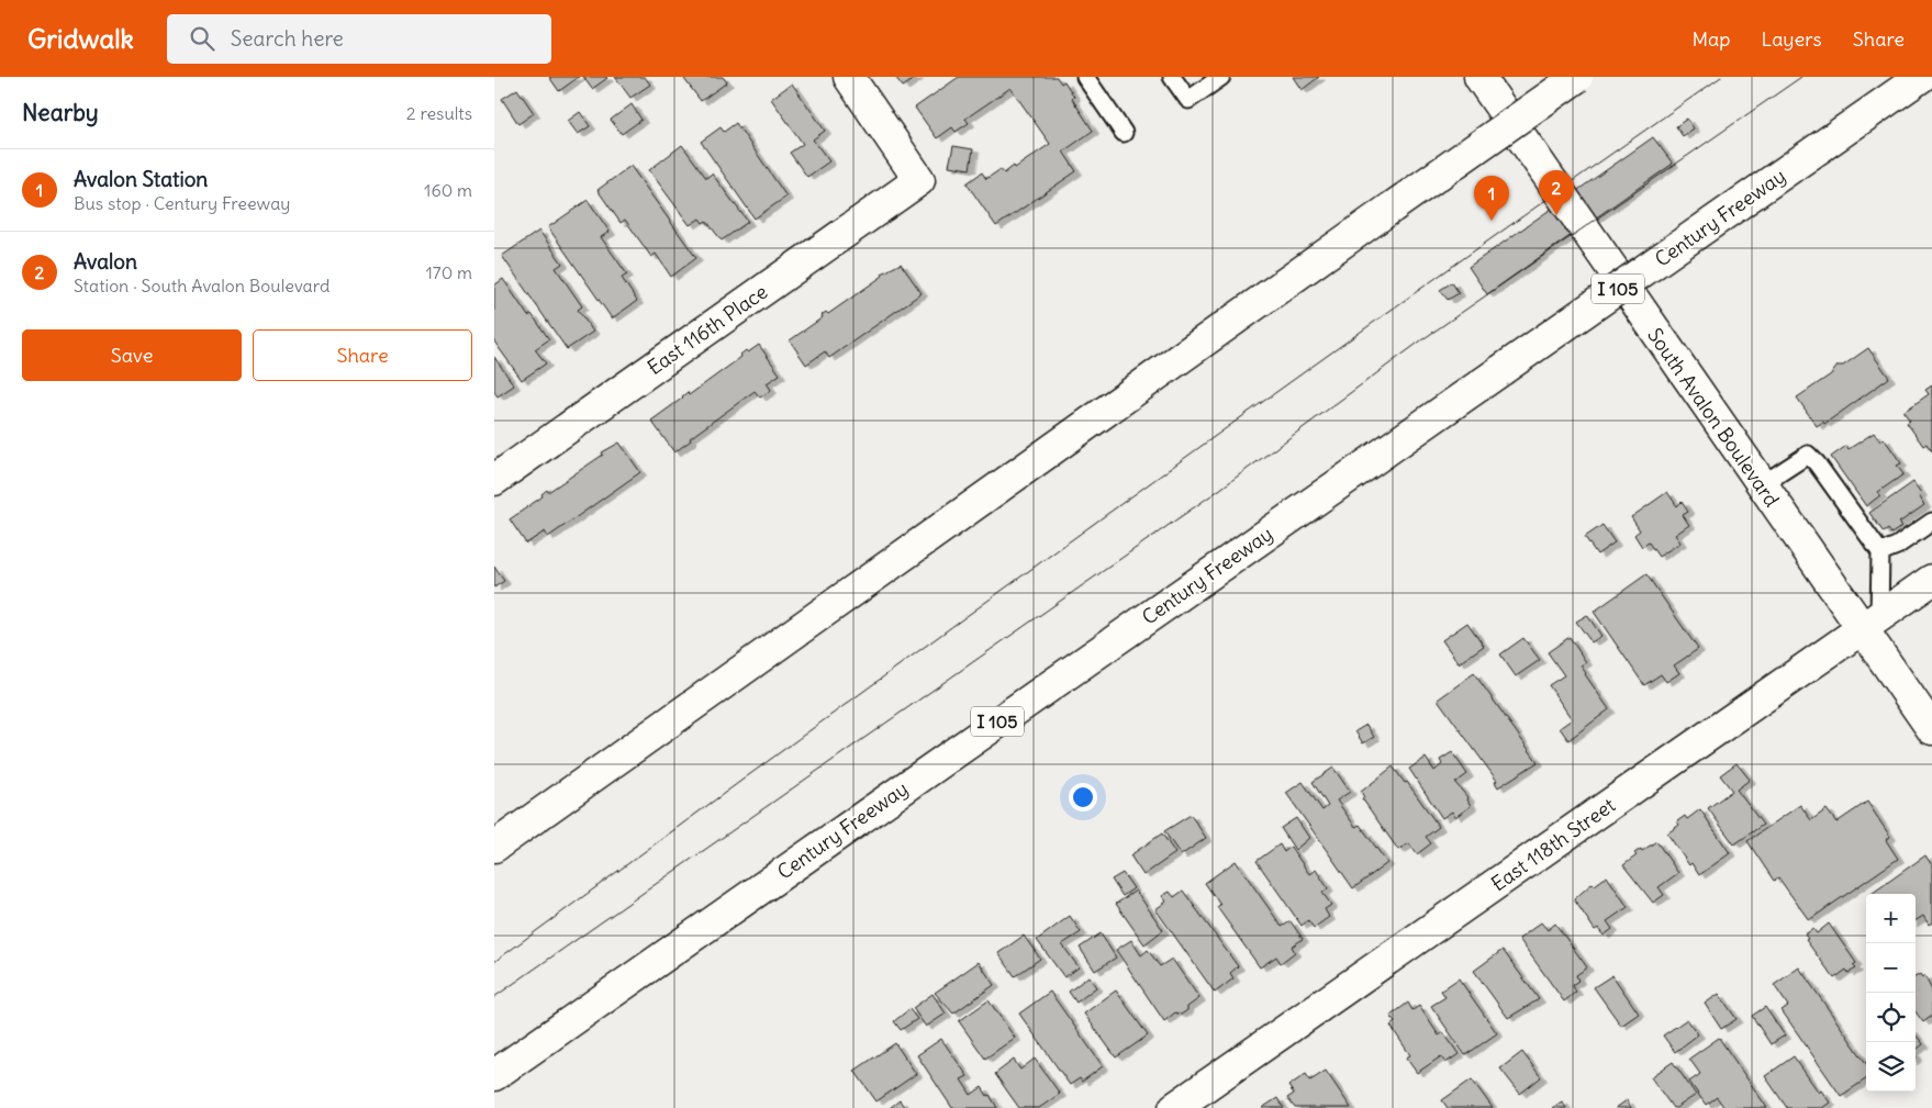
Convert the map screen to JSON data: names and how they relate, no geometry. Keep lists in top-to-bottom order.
{
  "streets": {
    "main road": [
      "Century Freeway",
      "I 105",
      "East 116th Place",
      "South Avalon Boulevard",
      "East 118th Street"
    ]
  },
  "crossings": [
    ["South Avalon Boulevard", "East 118th Street"]
  ],
  "page": {
    "header": "Gridwalk",
    "search": "Search here",
    "nav": ["Map", "Layers", "Share"],
    "heading": ["Nearby", "2 results"],
    "list": [
      {
        "mark": "1",
        "name": "Avalon Station",
        "note": "Bus stop · Century Freeway",
        "value": "160 m"
      },
      {
        "mark": "2",
        "name": "Avalon",
        "note": "Station · South Avalon Boulevard",
        "value": "170 m"
      }
    ],
    "pins": ["2", "1"],
    "buttons": ["Save", "Share"],
    "map_buttons": ["+", "−"]
  }
}
